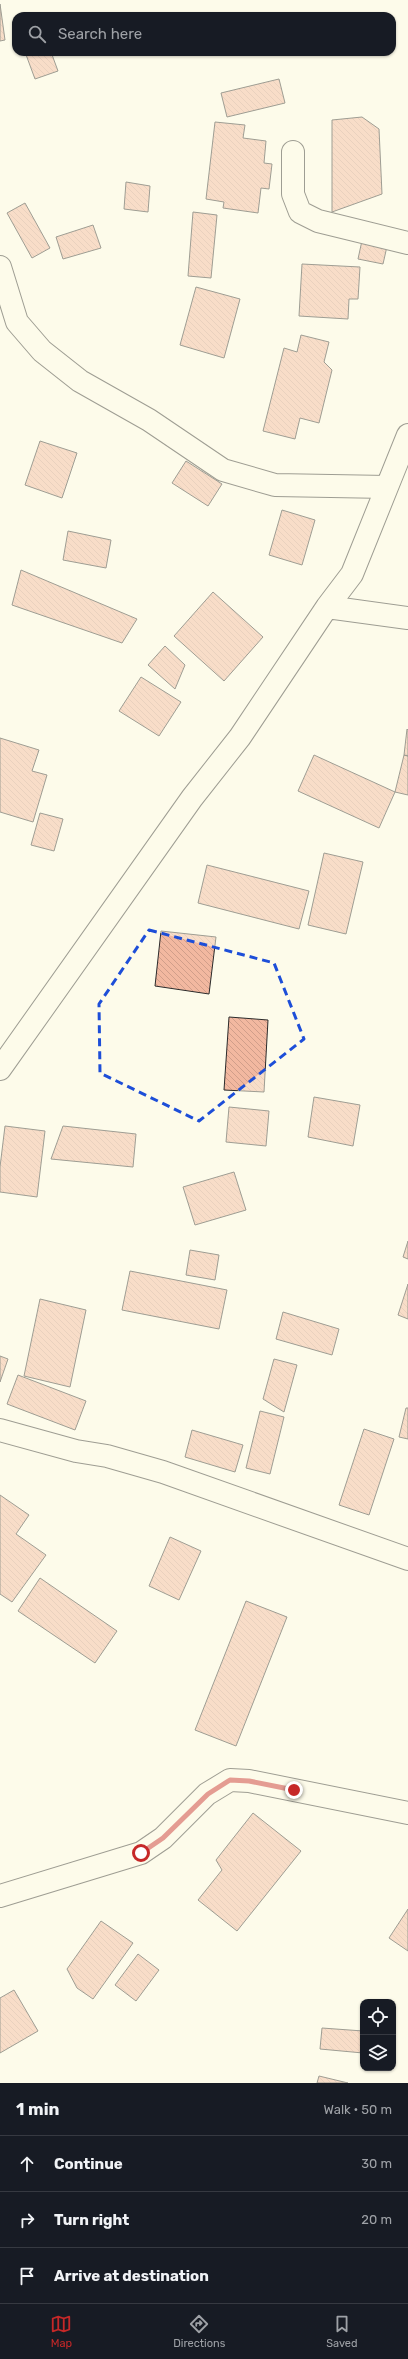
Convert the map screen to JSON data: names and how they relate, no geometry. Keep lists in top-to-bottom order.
{
  "page": {
    "search": "Search here",
    "heading": ["1 min", "Walk · 50 m"],
    "list": [
      ["Continue", "30 m"],
      ["Turn right", "20 m"],
      "Arrive at destination"
    ],
    "nav": ["Map", "Directions", "Saved"]
  }
}
